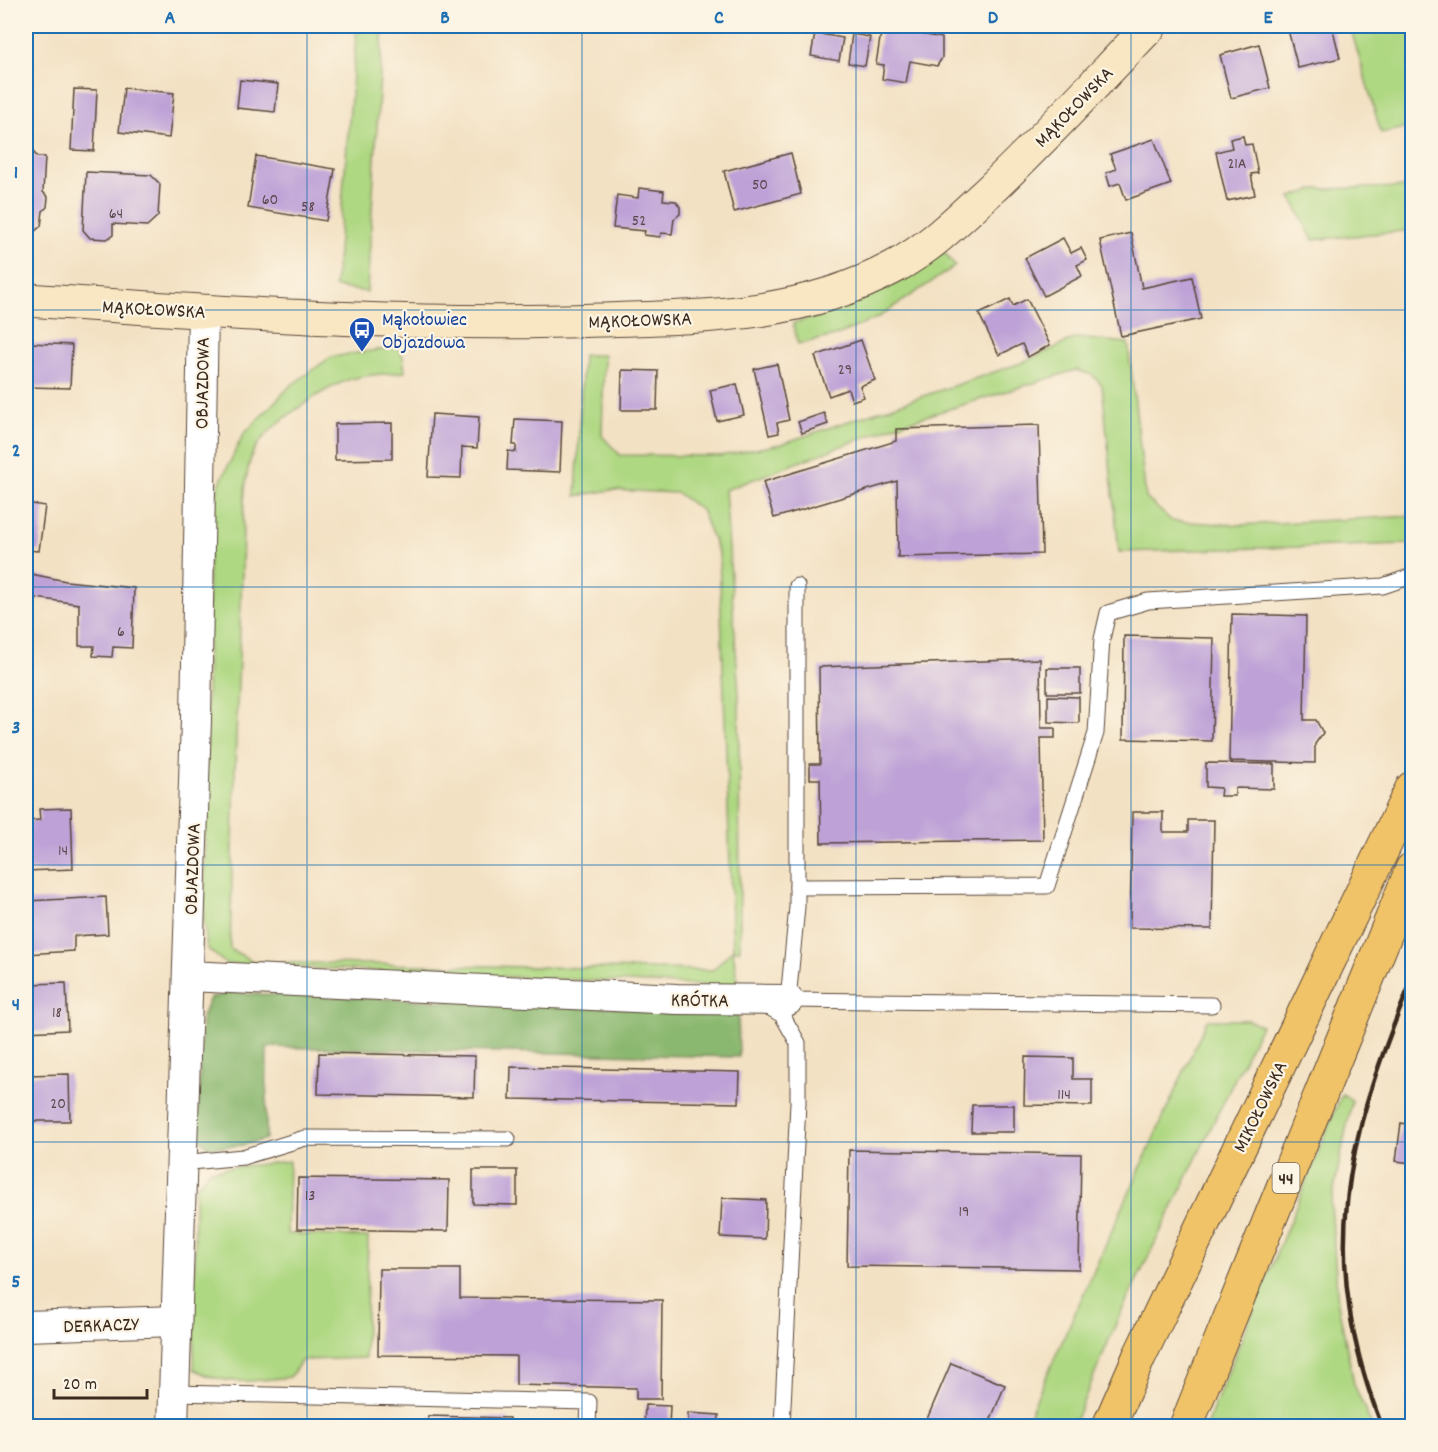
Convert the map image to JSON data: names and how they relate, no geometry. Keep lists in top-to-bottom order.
{
  "streets": {
    "main road": ["MIKOŁOWSKA", "44"],
    "street": [
      "MĄKOŁOWSKA",
      "OBJAZDOWA",
      "KRÓTKA",
      "DERKACZY"
    ]
  },
  "crossings": [
    ["MĄKOŁOWSKA", "OBJAZDOWA"],
    ["OBJAZDOWA", "KRÓTKA"],
    ["OBJAZDOWA", "DERKACZY"]
  ],
  "places": {
    "bus stop": ["Mąkołowiec Objazdowa"]
  },
  "house_numbers": [
    "21A",
    "50",
    "60",
    "58",
    "64",
    "52",
    "29",
    "6",
    "14",
    "18",
    "114",
    "20",
    "13",
    "19"
  ],
  "scale_bar": "20 m",
  "grid": {
    "columns": [
      "A",
      "B",
      "C",
      "D",
      "E"
    ],
    "rows": [
      "1",
      "2",
      "3",
      "4",
      "5"
    ]
  }
}
